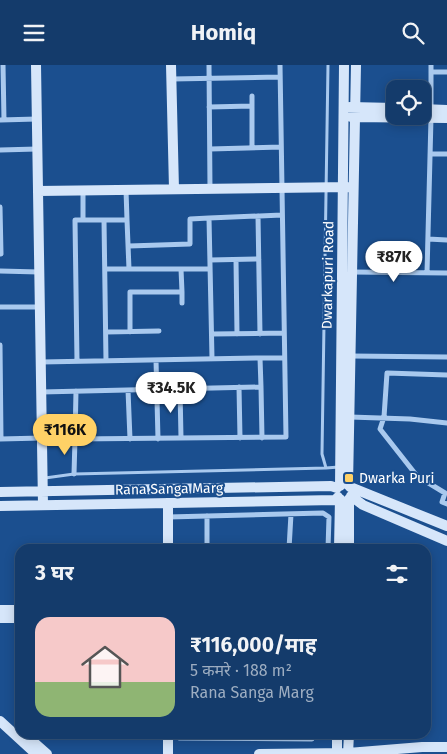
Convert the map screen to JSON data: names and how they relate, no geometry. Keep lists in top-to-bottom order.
{
  "streets": {
    "street": ["Dwarkapuri Road", "Rana Sanga Marg"]
  },
  "crossings": [
    ["Dwarkapuri Road", "Rana Sanga Marg"]
  ],
  "places": {
    "transit": ["Dwarka Puri"]
  },
  "page": {
    "header": "Homiq",
    "price": ["₹87K", "₹34.5K", "₹116K"],
    "heading": "3 घर",
    "list": [
      {
        "name": "₹116,000/माह",
        "note": "5 कमरे · 188 m² · Rana Sanga Marg"
      }
    ]
  }
}
